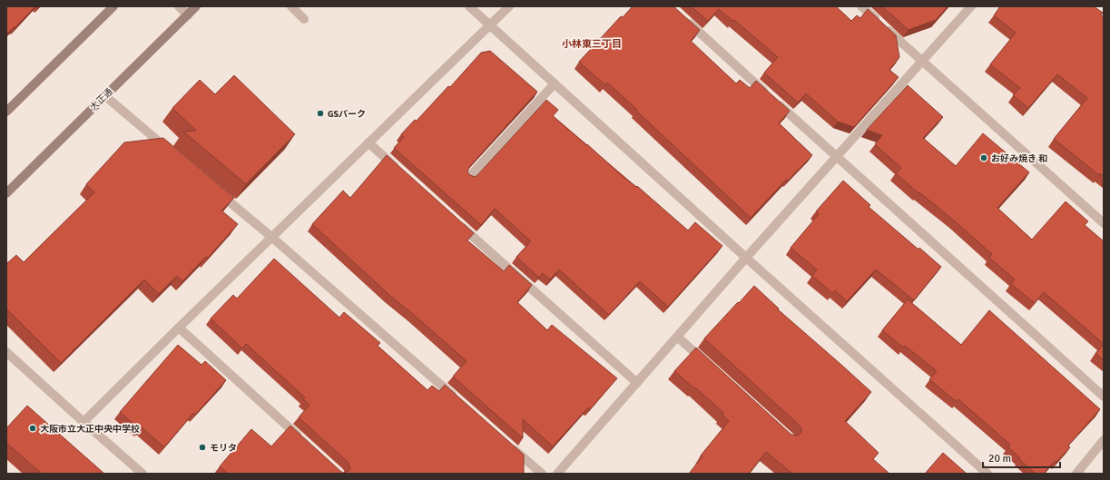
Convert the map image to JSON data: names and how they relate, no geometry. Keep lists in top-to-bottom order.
{
  "streets": {
    "main road": ["大正通"]
  },
  "districts": ["小林東三丁目"],
  "places": [
    "GSパーク",
    "お好み焼き 和",
    "大阪市立大正中央中学校",
    "モリタ"
  ],
  "scale_bar": "20 m"
}
